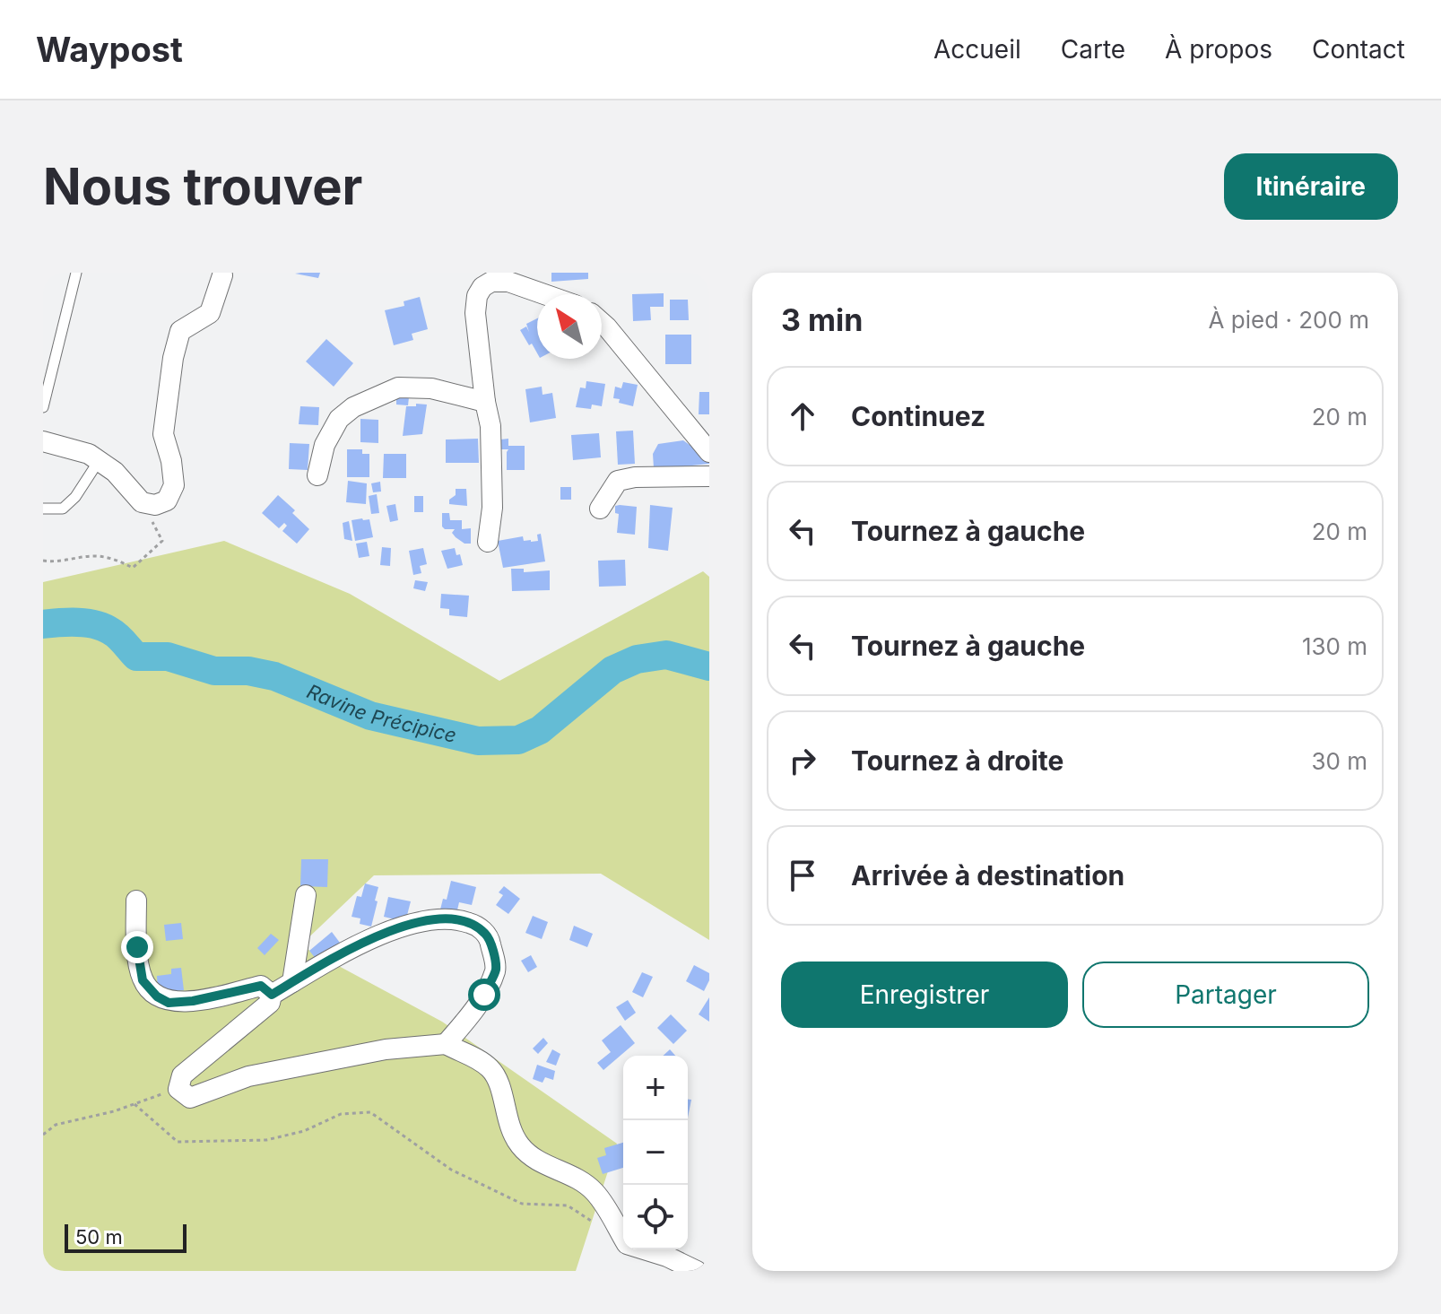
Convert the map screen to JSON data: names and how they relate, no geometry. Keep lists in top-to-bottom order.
{
  "water": ["Ravine Précipice"],
  "scale_bar": "50 m",
  "north": "top left",
  "page": {
    "header": "Waypost",
    "nav": [
      "Accueil",
      "Carte",
      "À propos",
      "Contact"
    ],
    "buttons": [
      "Itinéraire",
      ["Enregistrer", "Partager"]
    ],
    "title": "Nous trouver",
    "heading": ["3 min", "À pied · 200 m"],
    "list": [
      ["Continuez", "20 m"],
      ["Tournez à gauche", "20 m"],
      ["Tournez à gauche", "130 m"],
      ["Tournez à droite", "30 m"],
      "Arrivée à destination"
    ],
    "map_buttons": ["+", "−"],
    "scale": "50 m"
  }
}
